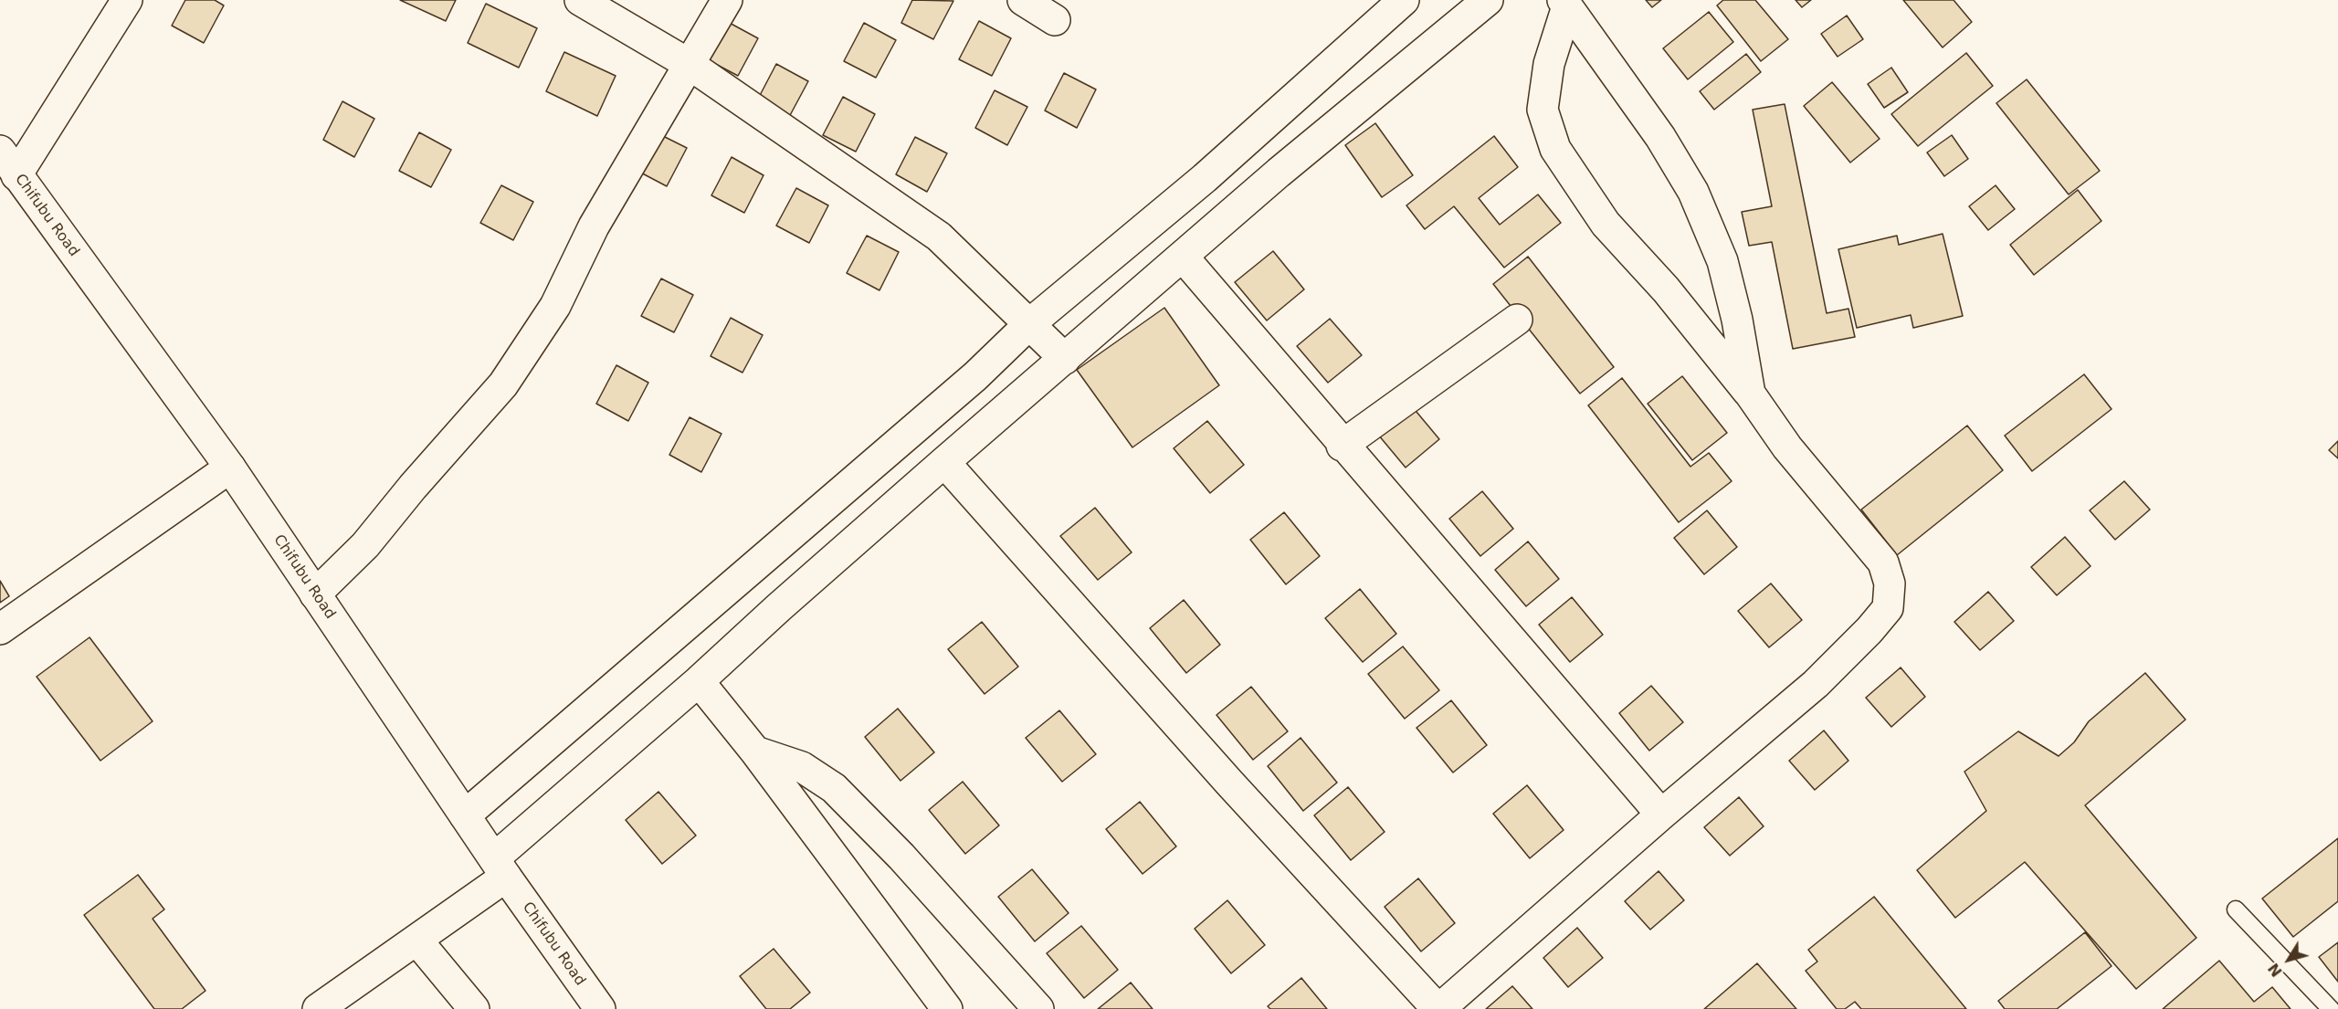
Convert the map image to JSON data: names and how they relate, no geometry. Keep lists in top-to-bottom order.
{
  "streets": {
    "street": ["Chifubu Road"]
  },
  "north": "bottom left"
}
